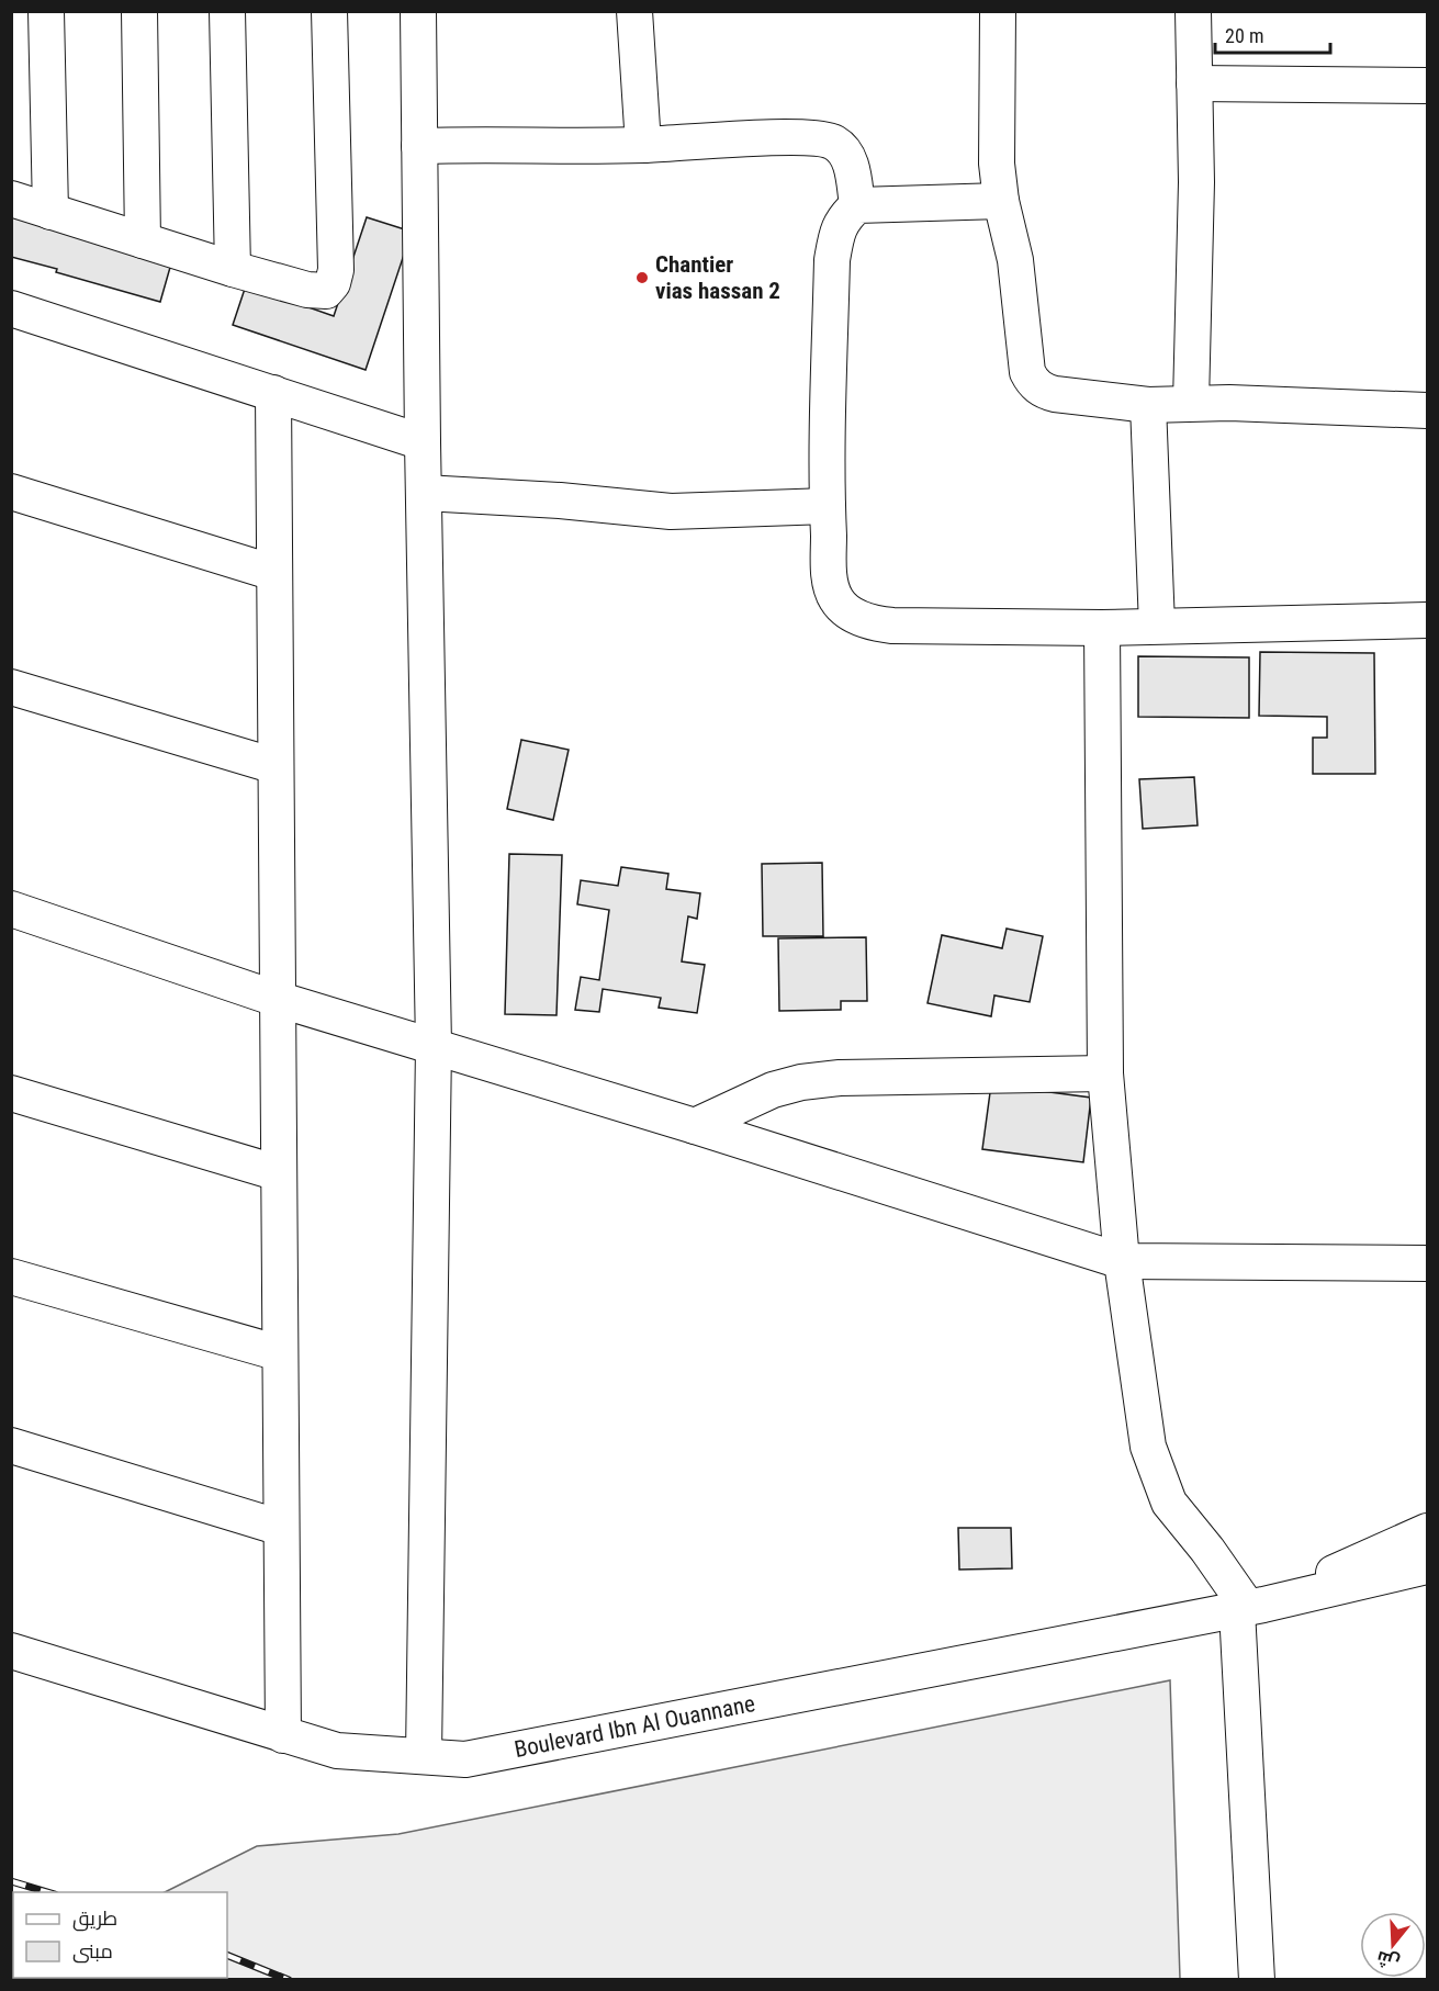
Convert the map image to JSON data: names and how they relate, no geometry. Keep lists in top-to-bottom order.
{
  "streets": {
    "street": ["Boulevard Ibn Al Ouannane"]
  },
  "places": ["Chantier vias hassan 2"],
  "legend": ["طريق", "مبنى"],
  "scale_bar": "20 m",
  "north": "bottom"
}
